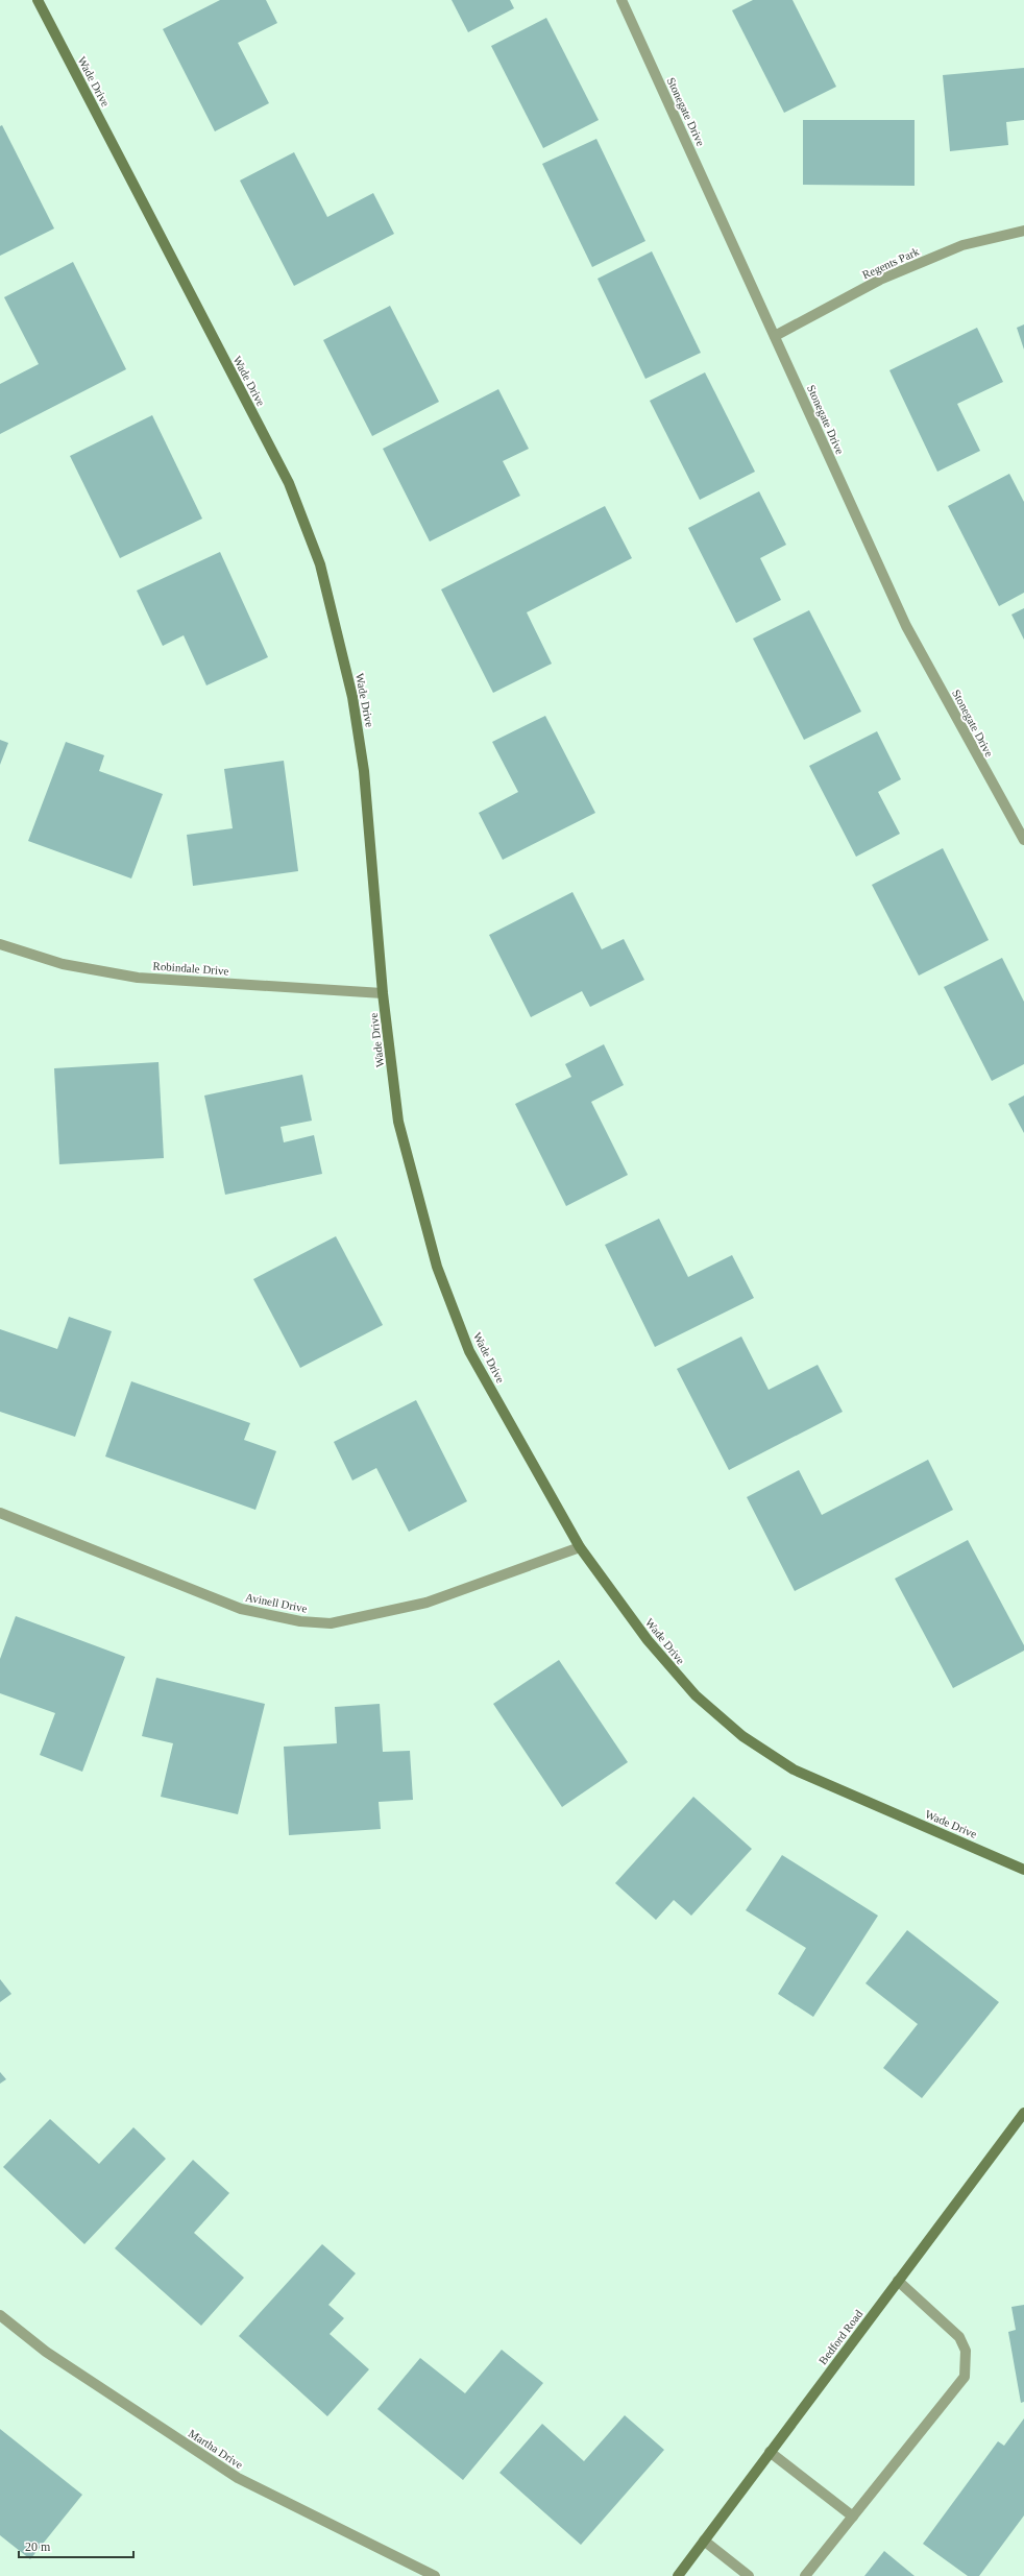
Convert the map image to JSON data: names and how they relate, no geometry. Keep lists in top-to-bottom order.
{
  "streets": {
    "street": [
      "Wade Drive",
      "Stonegate Drive",
      "Regents Park",
      "Robindale Drive",
      "Avinell Drive",
      "Bedford Road",
      "Martha Drive"
    ]
  },
  "crossings": [
    ["Wade Drive", "Robindale Drive"],
    ["Wade Drive", "Avinell Drive"],
    ["Stonegate Drive", "Regents Park"]
  ],
  "scale_bar": "20 m"
}
